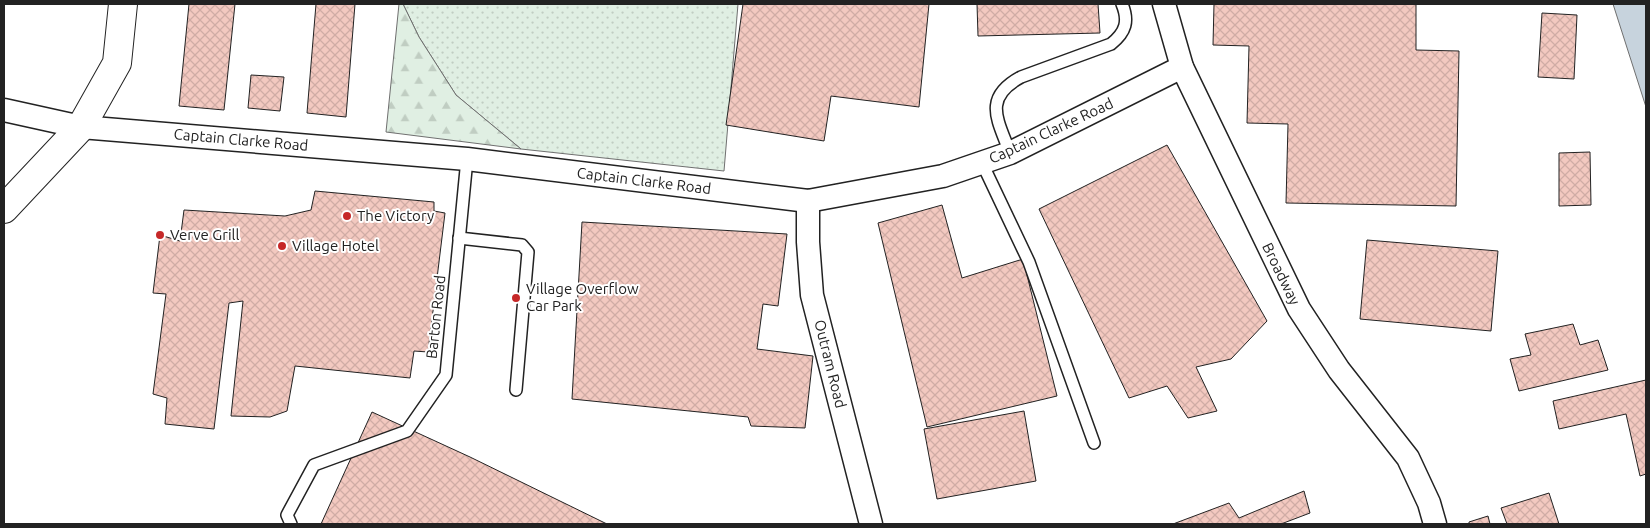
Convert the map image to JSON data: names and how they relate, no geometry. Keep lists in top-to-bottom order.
{
  "streets": {
    "street": ["Captain Clarke Road", "Broadway", "Outram Road"],
    "lane": ["Barton Road"]
  },
  "crossings": [
    ["Captain Clarke Road", "Broadway"],
    ["Captain Clarke Road", "Barton Road"],
    ["Captain Clarke Road", "Outram Road"]
  ],
  "places": [
    "The Victory",
    "Verve Grill",
    "Village Hotel",
    "Village Overflow Car Park"
  ]
}
